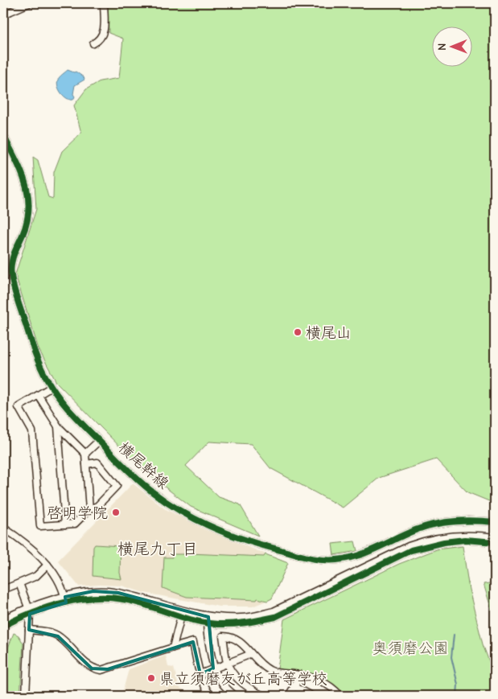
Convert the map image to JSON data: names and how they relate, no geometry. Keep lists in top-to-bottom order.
{
  "streets": {
    "street": ["横尾幹線"]
  },
  "districts": ["横尾九丁目"],
  "parks": ["奥須磨公園"],
  "places": ["横尾山", "啓明学院", "県立須磨友が丘高等学校"],
  "north": "left"
}
